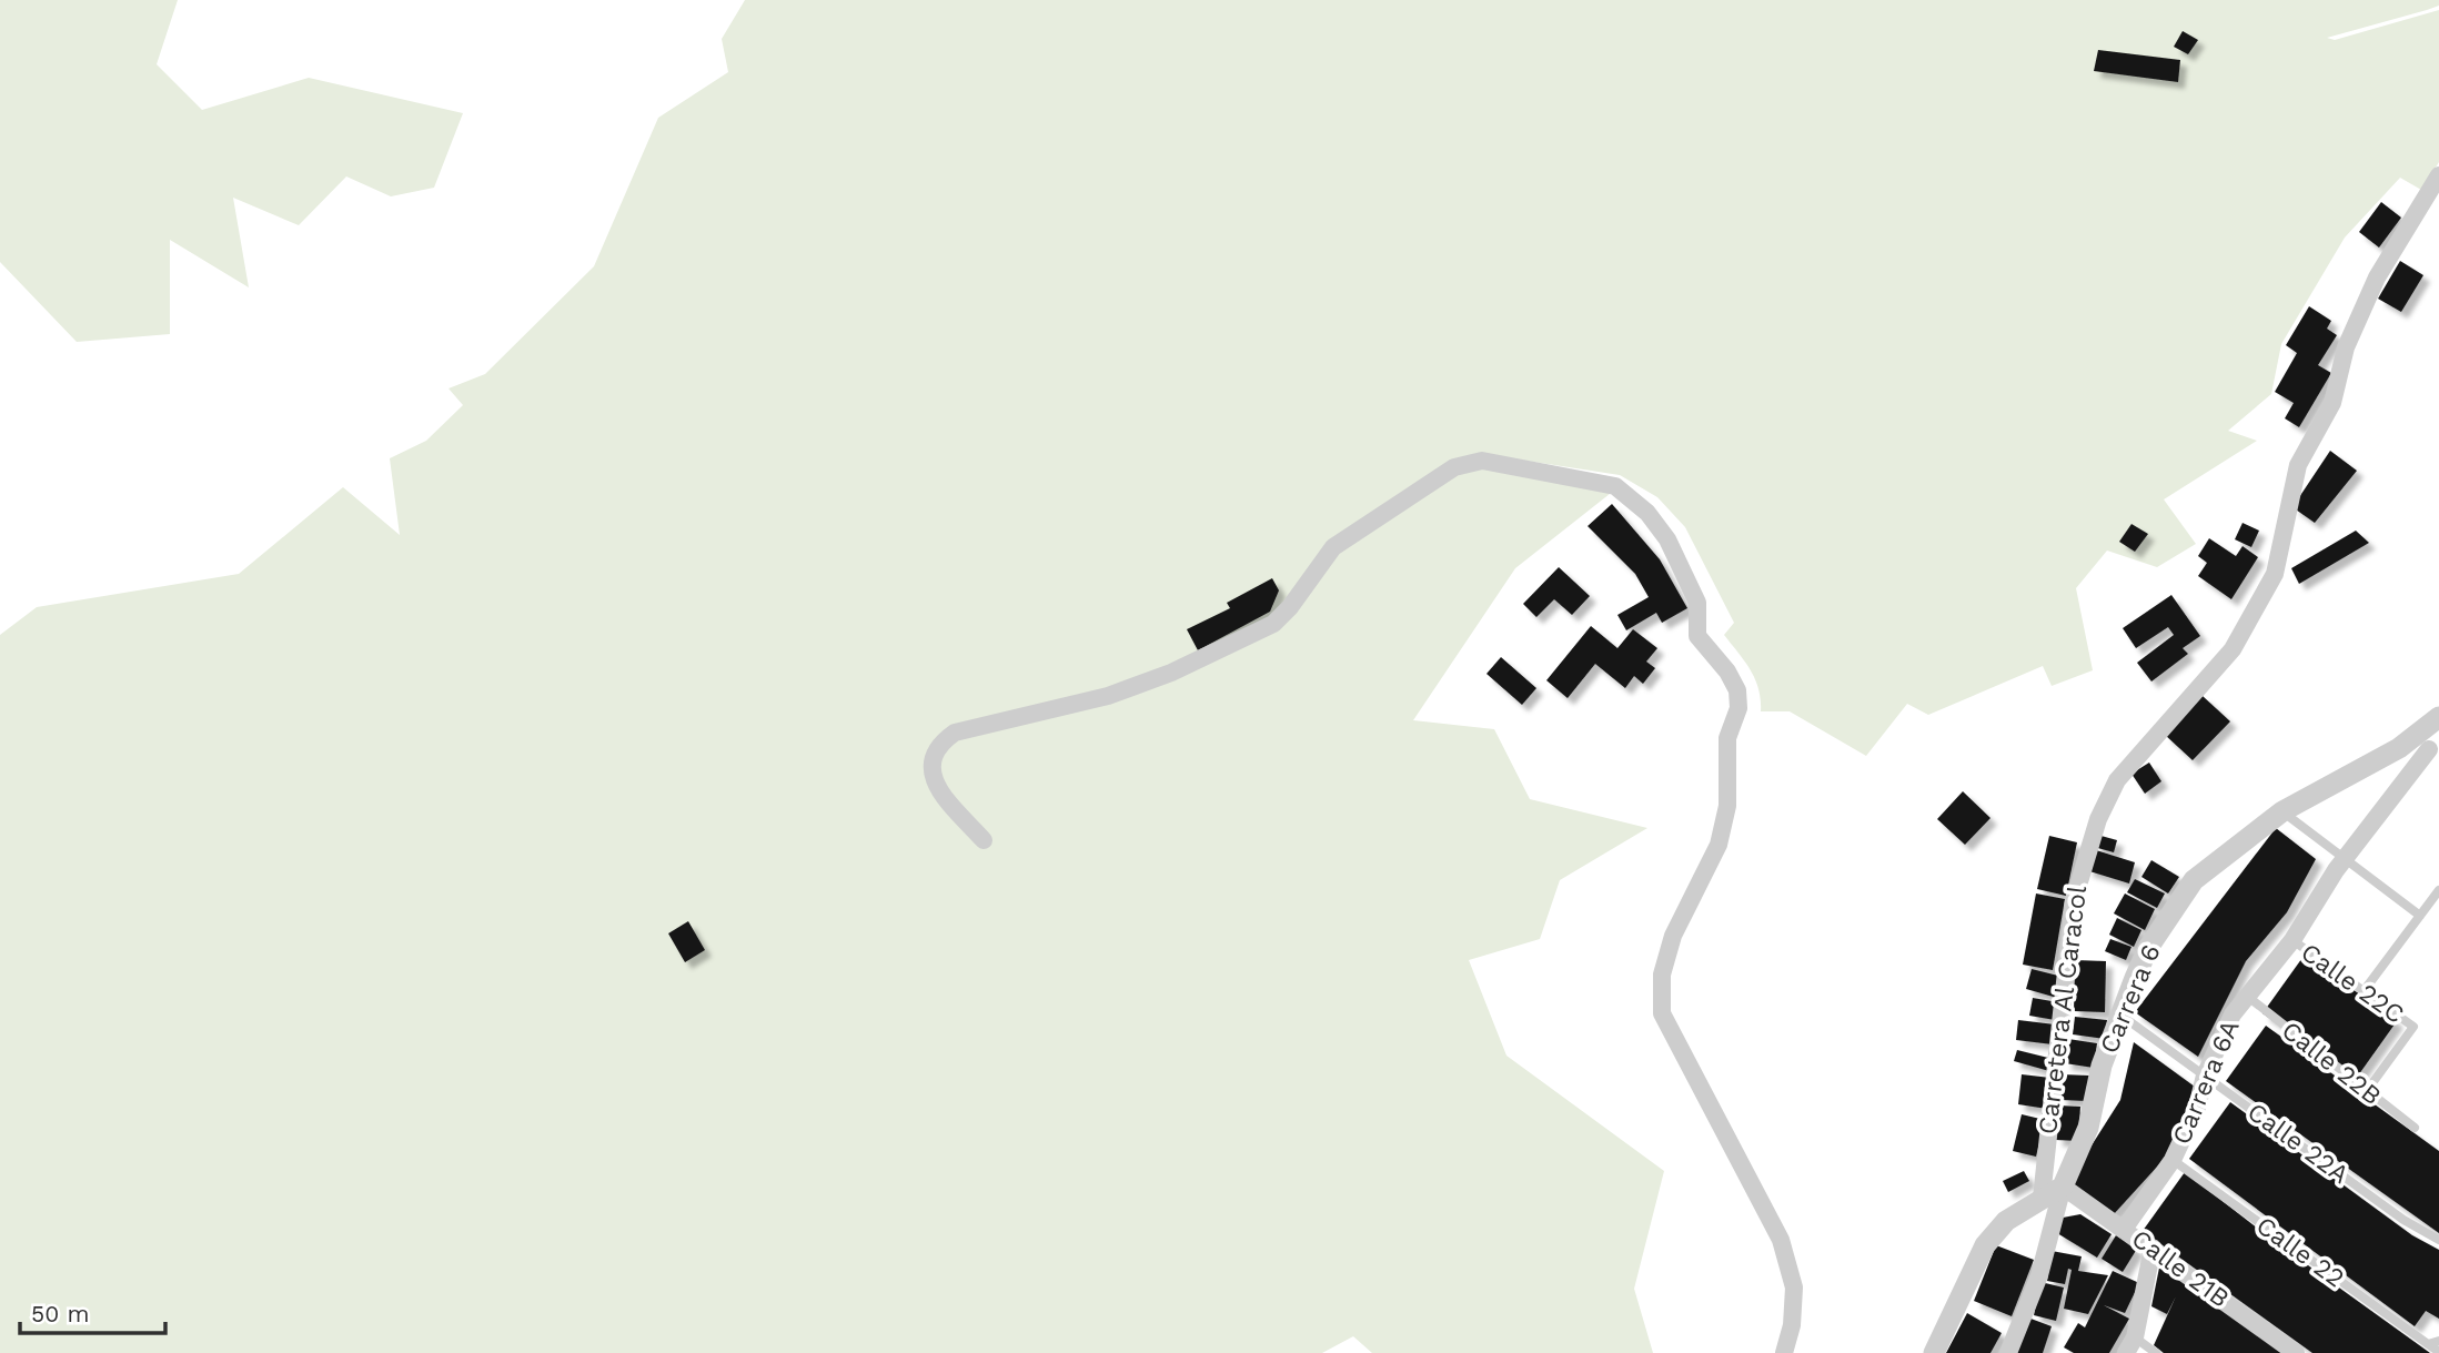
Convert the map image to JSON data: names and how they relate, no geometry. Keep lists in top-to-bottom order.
{
  "streets": {
    "street": [
      "Carrera 6",
      "Carretera Al Caracol",
      "Carrera 6A",
      "Calle 21B"
    ],
    "lane": [
      "Calle 22C",
      "Calle 22B",
      "Calle 22A",
      "Calle 22"
    ]
  },
  "crossings": [
    ["Calle 22C", "Calle 22B"],
    ["Calle 22C", "Carrera 6A"],
    ["Carrera 6", "Calle 22A"],
    ["Carrera 6", "Calle 21B"],
    ["Calle 22B", "Carrera 6A"],
    ["Carrera 6A", "Calle 22A"],
    ["Carrera 6A", "Calle 22"],
    ["Carrera 6A", "Calle 21B"]
  ],
  "scale_bar": "50 m"
}
